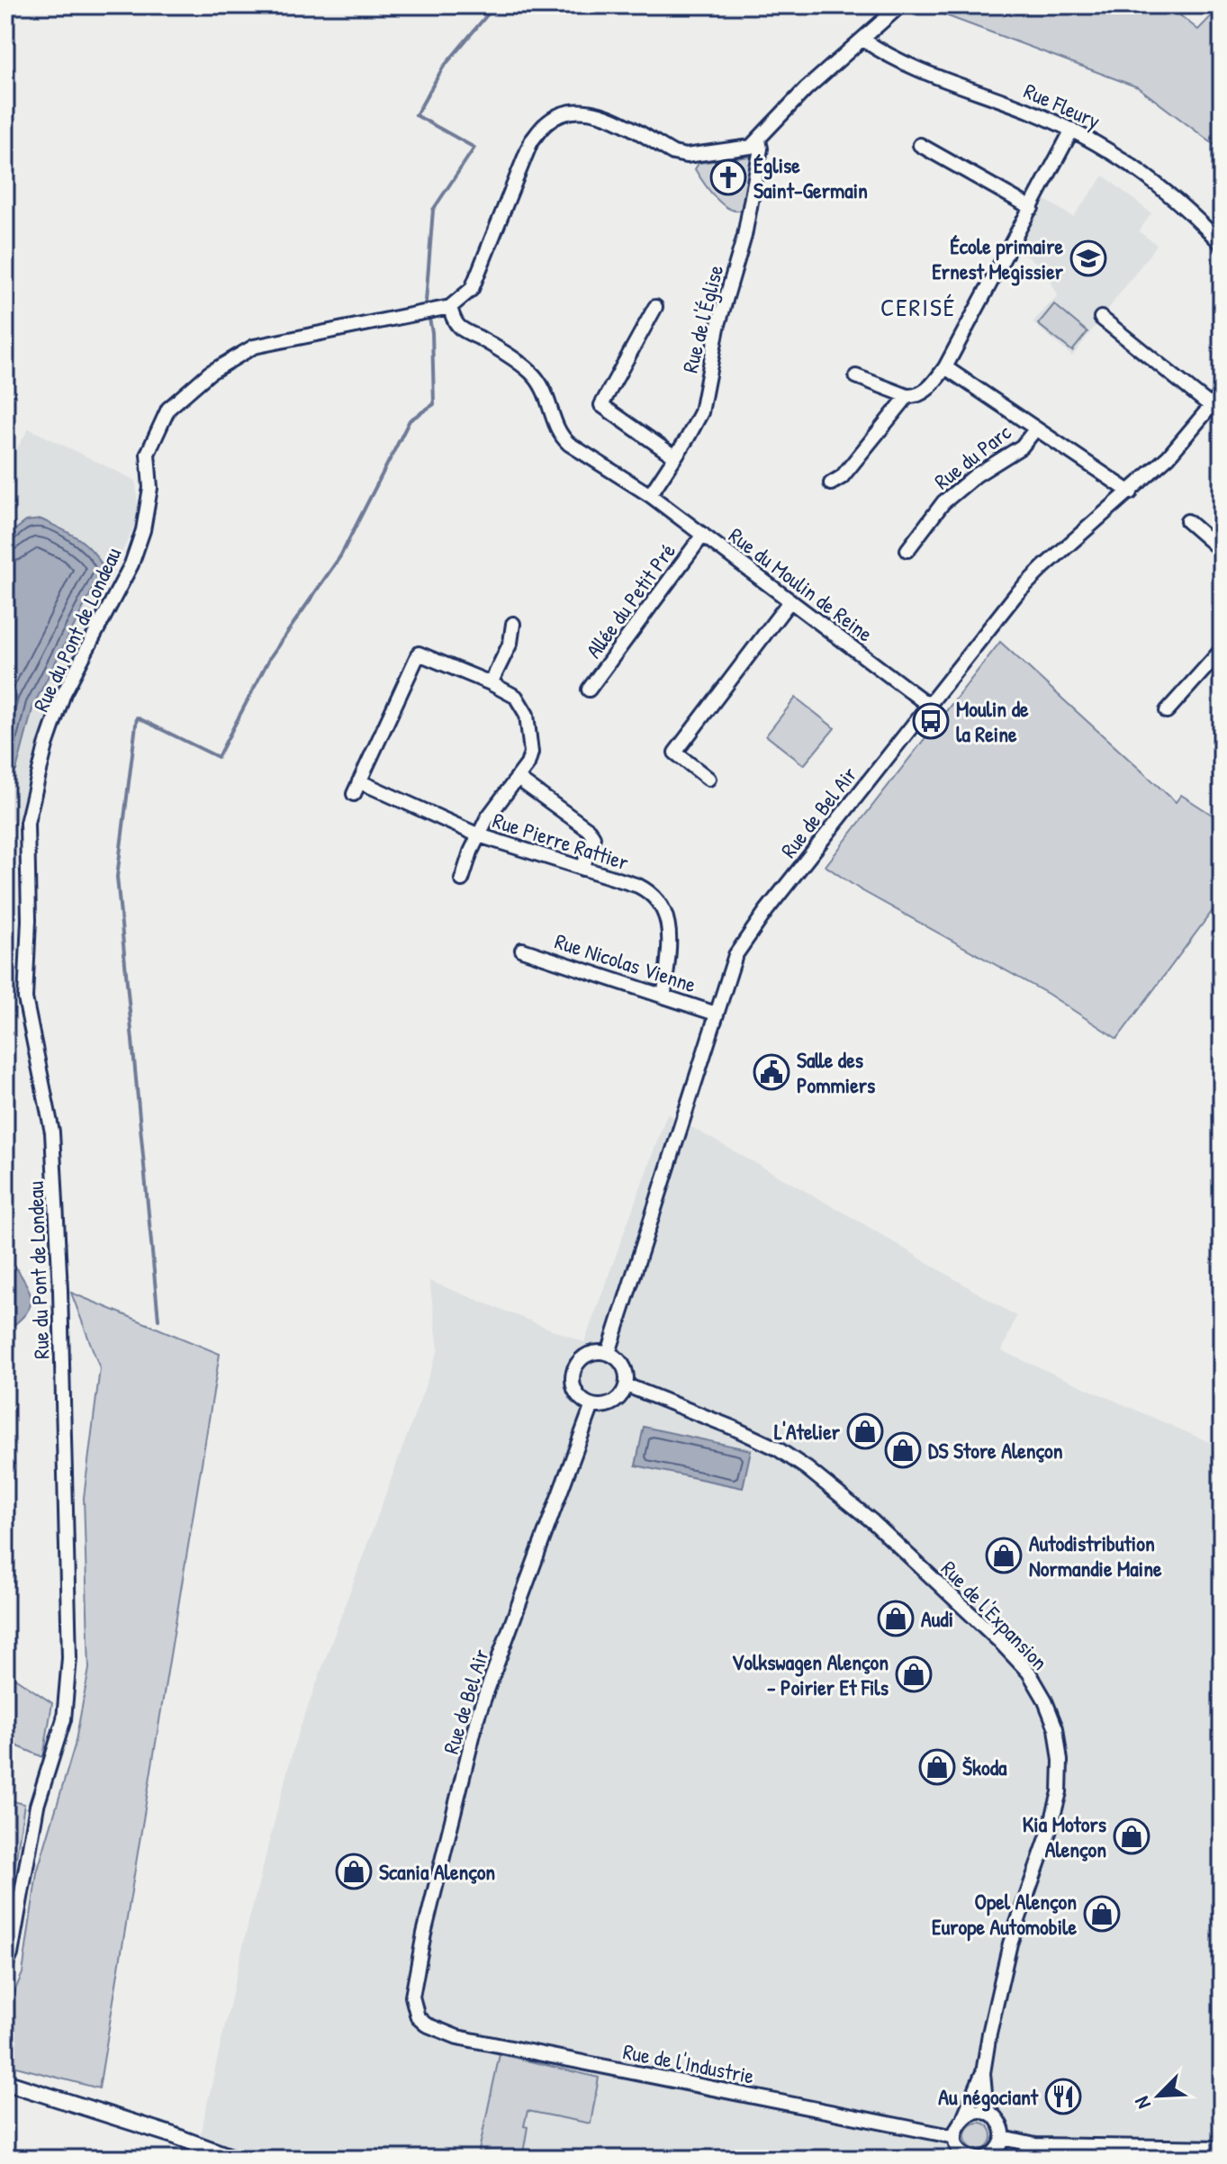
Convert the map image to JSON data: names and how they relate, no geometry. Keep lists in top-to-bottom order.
{
  "streets": {
    "street": [
      "Rue Fleury",
      "Rue de l'Église",
      "Rue du Parc",
      "Rue du Moulin de Reine",
      "Allée du Petit Pré",
      "Rue du Pont de Londeau",
      "Rue de Bel Air",
      "Rue Pierre Rattier",
      "Rue Nicolas Vienne",
      "Rue de l'Expansion",
      "Rue de l'Industrie"
    ]
  },
  "crossings": [
    ["Rue de l'Église", "Rue du Moulin de Reine"],
    ["Rue du Parc", "Rue de Bel Air"],
    ["Rue du Moulin de Reine", "Allée du Petit Pré"],
    ["Rue du Moulin de Reine", "Rue du Pont de Londeau"],
    ["Rue du Moulin de Reine", "Rue de Bel Air"],
    ["Rue de Bel Air", "Rue Nicolas Vienne"],
    ["Rue de Bel Air", "Rue de l'Expansion"],
    ["Rue de Bel Air", "Rue de l'Industrie"],
    ["Rue Pierre Rattier", "Rue Nicolas Vienne"]
  ],
  "districts": ["CERISÉ"],
  "places": {
    "church": ["Église Saint-Germain"],
    "school or university": ["École primaire Ernest Megissier"],
    "bus stop": ["Moulin de la Reine"],
    "public building": ["Salle des Pommiers"],
    "shop": [
      "L'Atelier",
      "DS Store Alençon",
      "Autodistribution Normandie Maine",
      "Audi",
      "Volkswagen Alençon - Poirier Et Fils",
      "Škoda",
      "Kia Motors Alençon",
      "Scania Alençon",
      "Opel Alençon Europe Automobile"
    ],
    "restaurant": ["Au négociant"]
  },
  "north": "bottom left"
}
